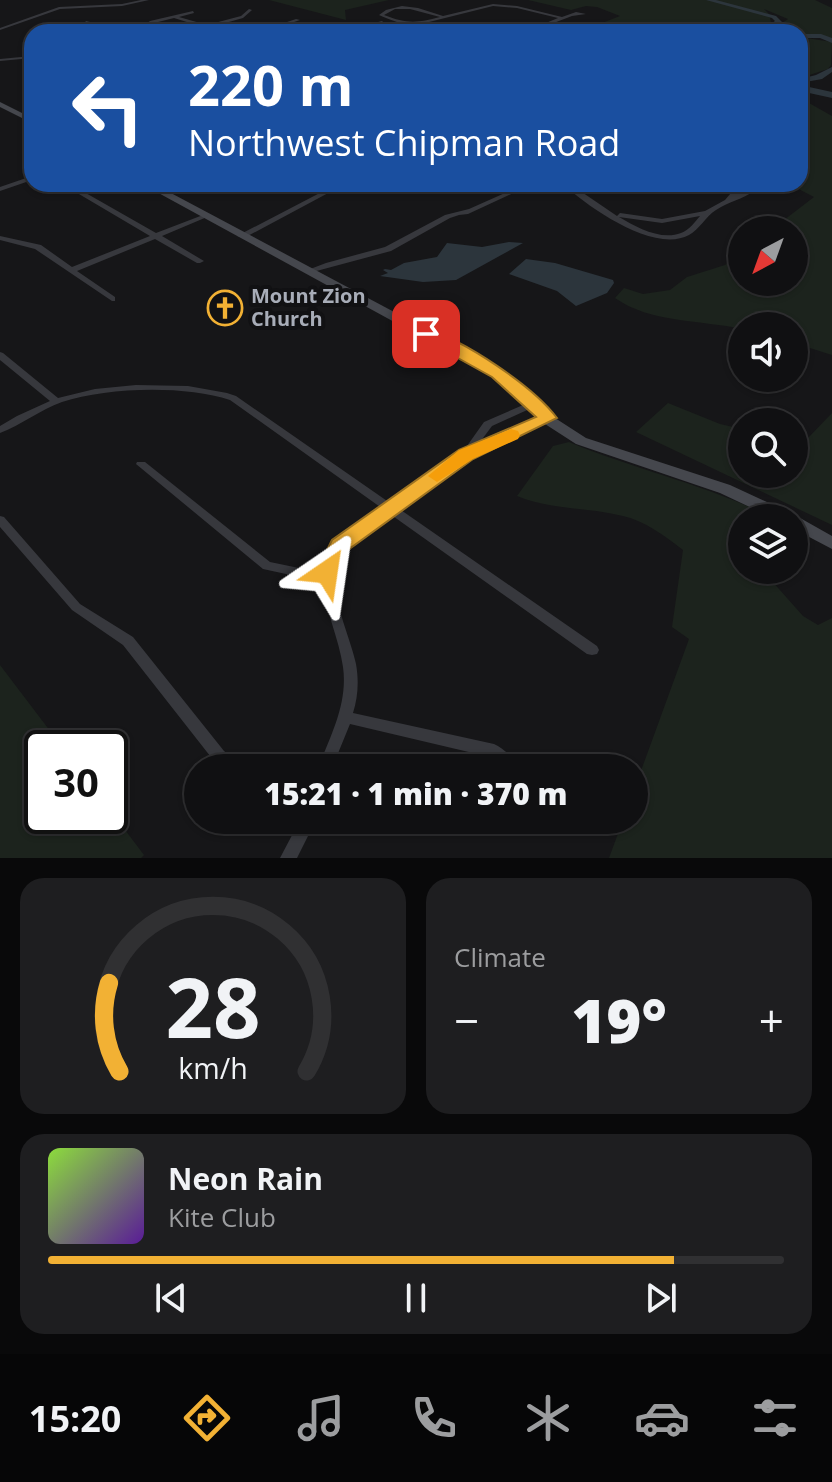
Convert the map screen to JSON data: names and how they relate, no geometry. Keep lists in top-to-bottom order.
{
  "places": {
    "church": ["Mount Zion Church"]
  },
  "north": "bottom left",
  "page": {
    "turn": ["220 m", "Northwest Chipman Road"],
    "limit": "30",
    "trip": "15:21 · 1 min · 370 m",
    "tile": "Climate",
    "heat": ["−", "19°", "+"],
    "song": ["Neon Rain", "Kite Club"],
    "tabs": "15:20",
    "gauge": ["28", "km/h"]
  }
}
